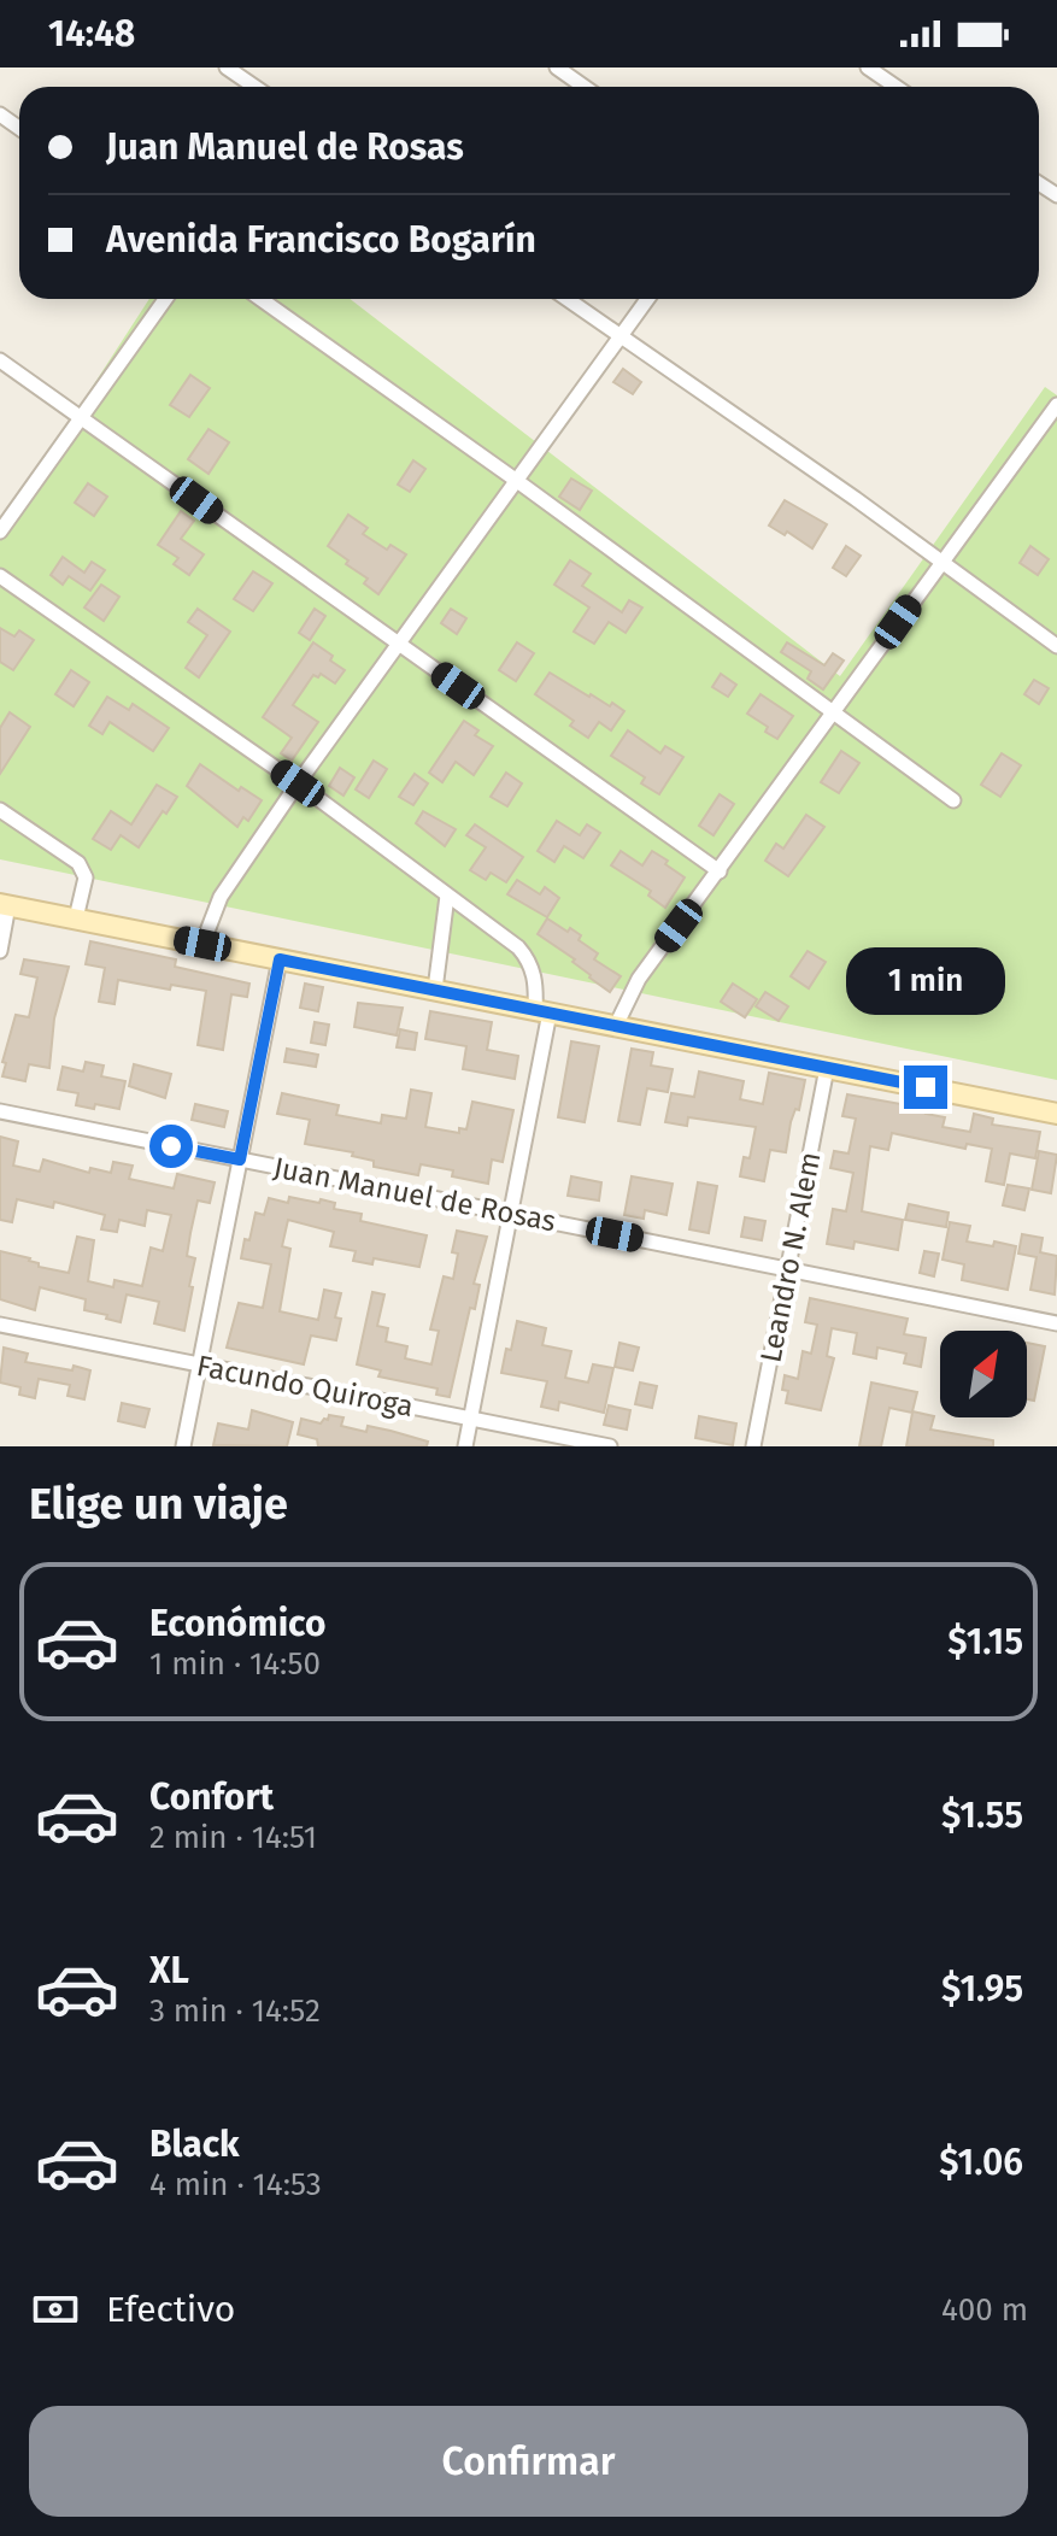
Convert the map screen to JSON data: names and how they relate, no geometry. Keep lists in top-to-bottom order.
{
  "streets": {
    "street": ["Juan Manuel de Rosas", "Leandro N. Alem", "Facundo Quiroga"]
  },
  "crossings": [
    ["Juan Manuel de Rosas", "Leandro N. Alem"]
  ],
  "north": "top right",
  "page": {
    "status": "14:48",
    "banner": ["Juan Manuel de Rosas", "Avenida Francisco Bogarín"],
    "bubble": "1 min",
    "heading": "Elige un viaje",
    "list": [
      {
        "name": "Económico",
        "note": "1 min · 14:50",
        "value": "$1.15"
      },
      {
        "name": "Confort",
        "note": "2 min · 14:51",
        "value": "$1.55"
      },
      {
        "name": "XL",
        "note": "3 min · 14:52",
        "value": "$1.95"
      },
      {
        "name": "Black",
        "note": "4 min · 14:53",
        "value": "$1.06"
      }
    ],
    "pay": ["Efectivo", "400 m"],
    "buttons": "Confirmar"
  }
}
